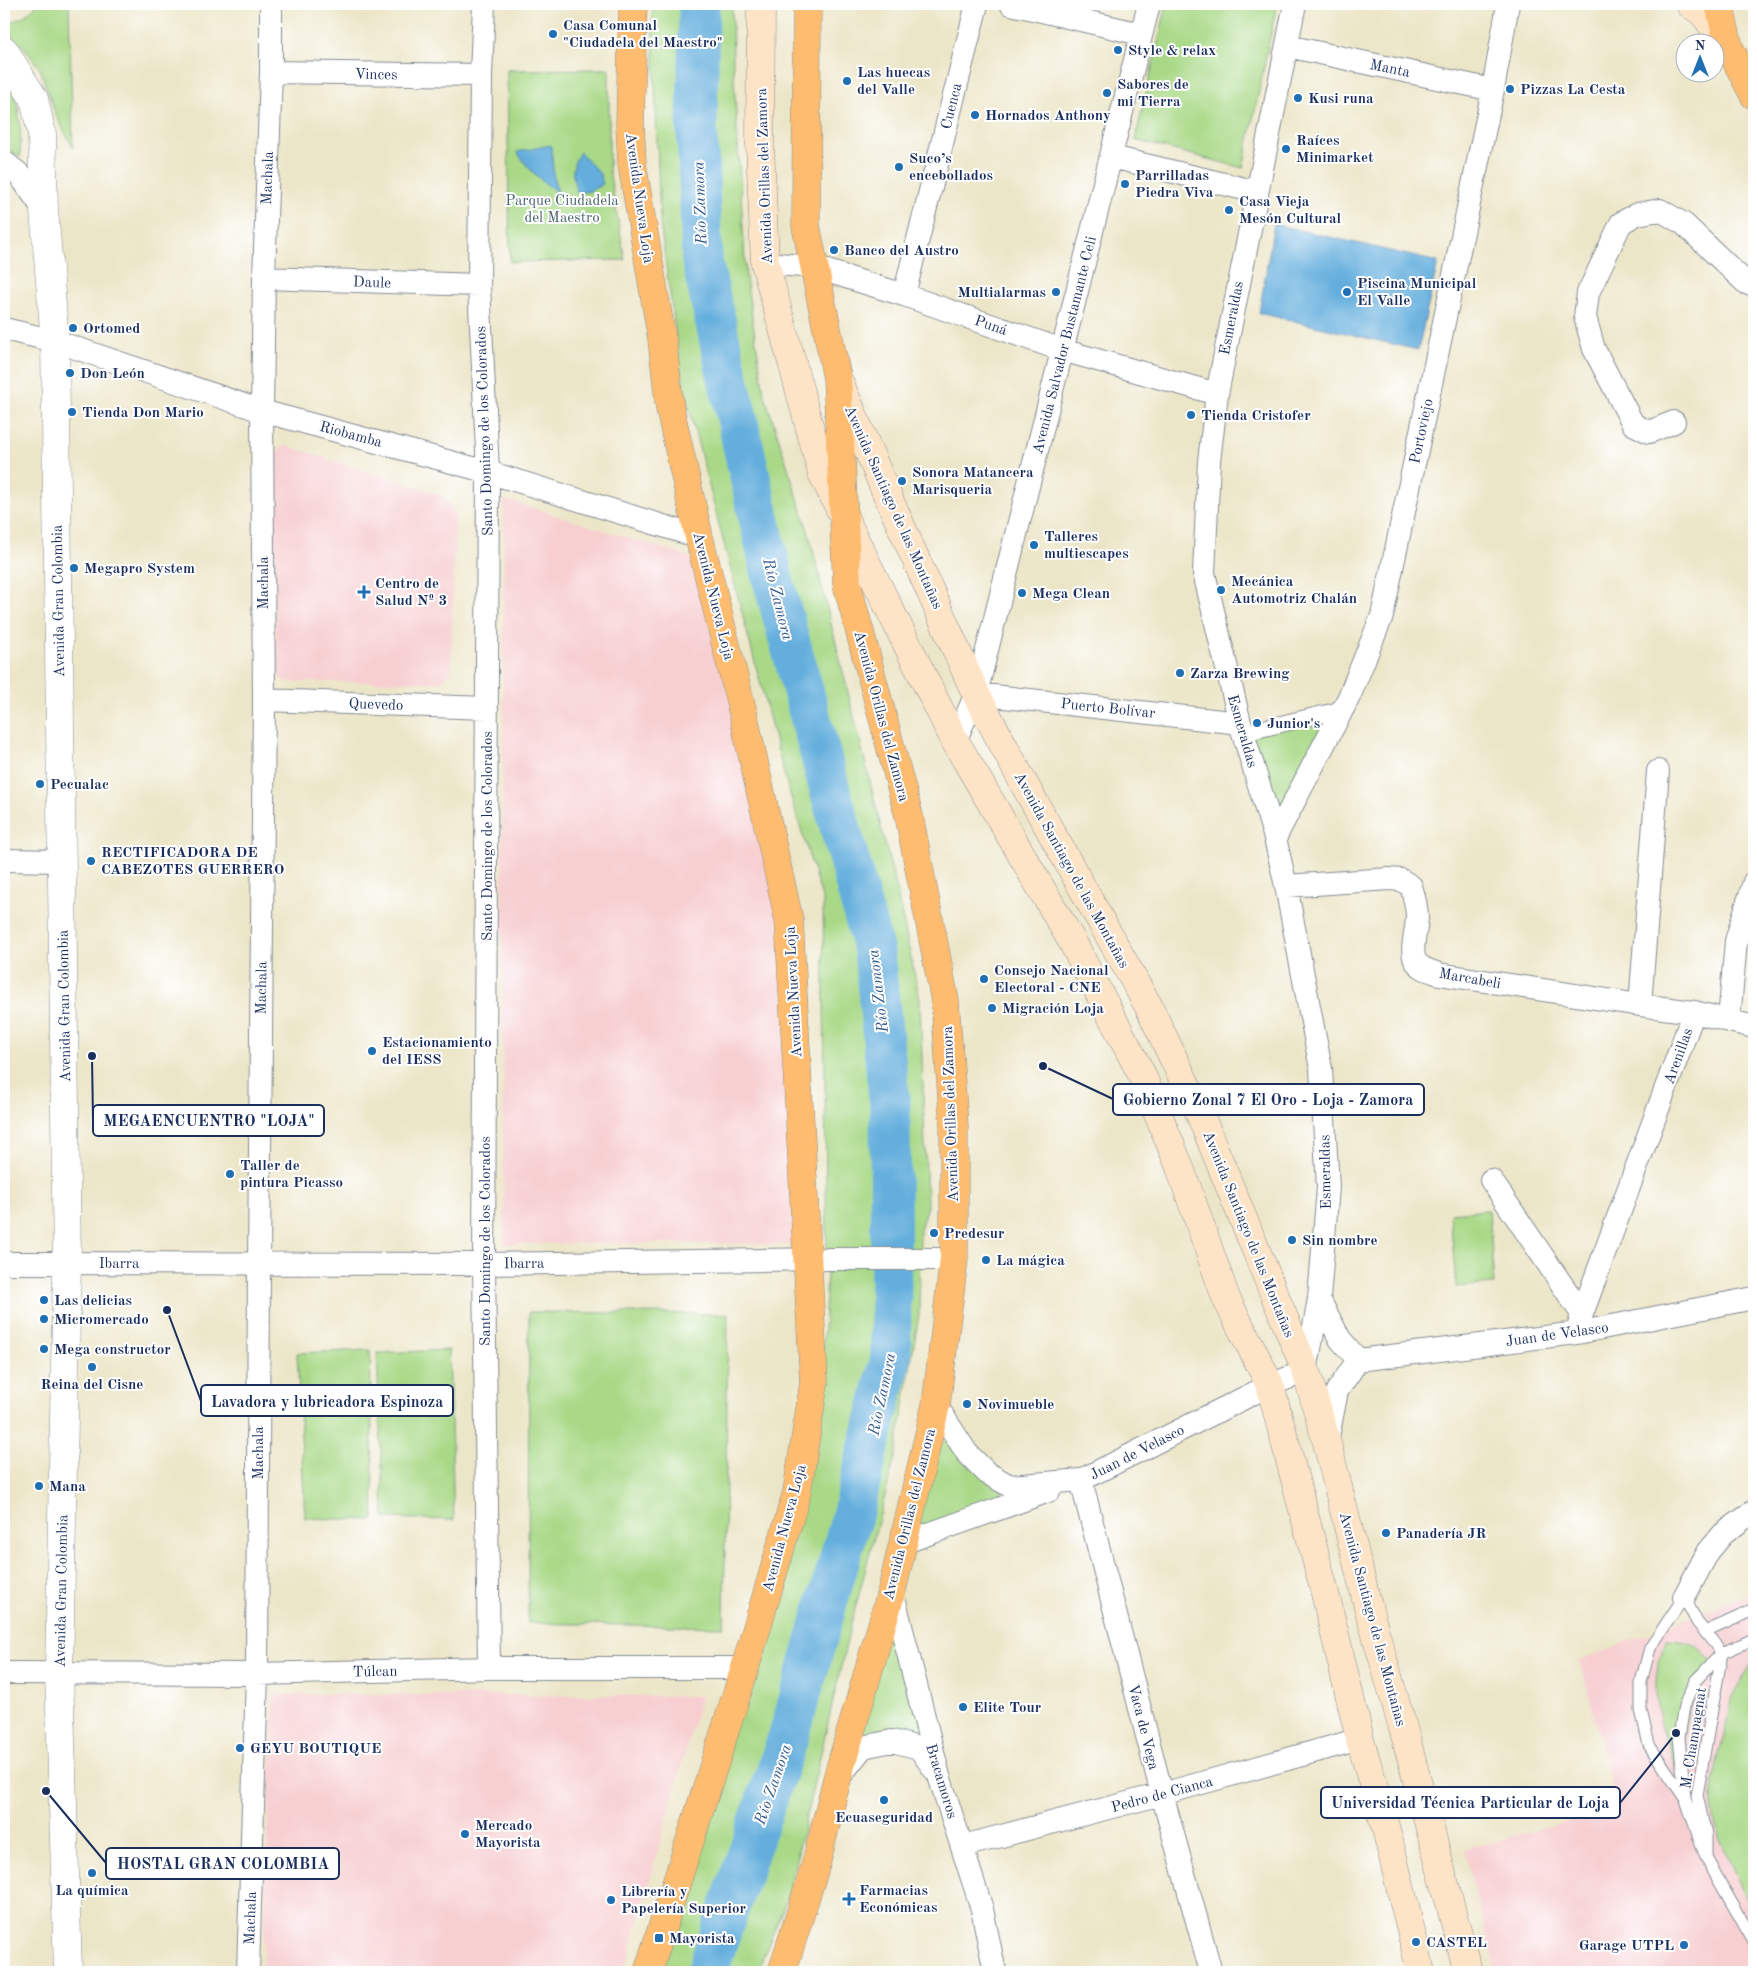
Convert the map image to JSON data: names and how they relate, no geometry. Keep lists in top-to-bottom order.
{
  "streets": {
    "main road": ["Avenida Orillas del Zamora", "Avenida Nueva Loja", "Avenida Santiago de las Montañas"],
    "street": [
      "Manta",
      "Vinces",
      "Cuenca",
      "Machala",
      "Daule",
      "Esmeraldas",
      "Puná",
      "Avenida Salvador Bustamante Celi",
      "Santo Domingo de los Colorados",
      "Portoviejo",
      "Riobamba",
      "Avenida Gran Colombia",
      "Quevedo",
      "Puerto Bolívar",
      "Marcabeli",
      "Arenillas",
      "Ibarra",
      "Juan de Velasco",
      "Túlcan",
      "Vaca de Vega",
      "Bracamoros",
      "Pedro de Cianca"
    ],
    "lane": ["M. Champagnat"]
  },
  "crossings": [
    ["Manta", "Esmeraldas"],
    ["Manta", "Portoviejo"],
    ["Vinces", "Machala"],
    ["Vinces", "Santo Domingo de los Colorados"],
    ["Cuenca", "Puná"],
    ["Avenida Orillas del Zamora", "Puná"],
    ["Avenida Orillas del Zamora", "Avenida Santiago de las Montañas"],
    ["Avenida Orillas del Zamora", "Ibarra"],
    ["Avenida Orillas del Zamora", "Juan de Velasco"],
    ["Avenida Orillas del Zamora", "Bracamoros"],
    ["Machala", "Daule"],
    ["Machala", "Riobamba"],
    ["Machala", "Quevedo"],
    ["Machala", "Ibarra"],
    ["Machala", "Túlcan"],
    ["Avenida Nueva Loja", "Riobamba"],
    ["Avenida Nueva Loja", "Ibarra"],
    ["Avenida Nueva Loja", "Túlcan"],
    ["Daule", "Santo Domingo de los Colorados"],
    ["Esmeraldas", "Puná"],
    ["Esmeraldas", "Portoviejo"],
    ["Esmeraldas", "Avenida Santiago de las Montañas"],
    ["Esmeraldas", "Puerto Bolívar"],
    ["Esmeraldas", "Marcabeli"],
    ["Esmeraldas", "Juan de Velasco"],
    ["Puná", "Avenida Salvador Bustamante Celi"],
    ["Avenida Salvador Bustamante Celi", "Avenida Santiago de las Montañas"],
    ["Avenida Salvador Bustamante Celi", "Puerto Bolívar"],
    ["Santo Domingo de los Colorados", "Riobamba"],
    ["Santo Domingo de los Colorados", "Quevedo"],
    ["Santo Domingo de los Colorados", "Ibarra"],
    ["Santo Domingo de los Colorados", "Túlcan"],
    ["Riobamba", "Avenida Gran Colombia"],
    ["Avenida Santiago de las Montañas", "Puerto Bolívar"],
    ["Avenida Santiago de las Montañas", "Juan de Velasco"],
    ["Avenida Gran Colombia", "Ibarra"],
    ["Avenida Gran Colombia", "Túlcan"],
    ["Marcabeli", "Arenillas"],
    ["Arenillas", "Juan de Velasco"],
    ["Juan de Velasco", "Vaca de Vega"],
    ["Vaca de Vega", "Pedro de Cianca"],
    ["Bracamoros", "Pedro de Cianca"]
  ],
  "water": ["Río Zamora"],
  "parks": ["Parque Ciudadela del Maestro"],
  "places": {
    "other": [
      "Casa Comunal \"Ciudadela del Maestro\"",
      "Style & relax",
      "Las huecas del Valle",
      "Pizzas La Cesta",
      "Sabores de mi Tierra",
      "Kusi runa",
      "Hornados Anthony",
      "Raíces Minimarket",
      "Suco’s encebollados",
      "Parrilladas Piedra Viva",
      "Casa Vieja Mesón Cultural",
      "Banco del Austro",
      "Multialarmas",
      "Piscina Municipal El Valle",
      "Ortomed",
      "Don León",
      "Tienda Don Mario",
      "Tienda Cristofer",
      "Sonora Matancera Marisqueria",
      "Talleres multiescapes",
      "Megapro System",
      "Mecánica Automotriz Chalán",
      "Mega Clean",
      "Zarza Brewing",
      "Junior's",
      "Pecualac",
      "RECTIFICADORA DE CABEZOTES GUERRERO",
      "Consejo Nacional Electoral - CNE",
      "Migración Loja",
      "Estacionamiento del IESS",
      "MEGAENCUENTRO \"LOJA\"",
      "Gobierno Zonal 7 El Oro - Loja - Zamora",
      "Taller de pintura Picasso",
      "Predesur",
      "Sin nombre",
      "La mágica",
      "Las delicias",
      "Lavadora y lubricadora Espinoza",
      "Micromercado",
      "Mega constructor",
      "Reina del Cisne",
      "Novimueble",
      "Mana",
      "Panadería JR",
      "Elite Tour",
      "Universidad Técnica Particular de Loja",
      "GEYU BOUTIQUE",
      "HOSTAL GRAN COLOMBIA",
      "Ecuaseguridad",
      "Mercado Mayorista",
      "La química",
      "Librería y Papelería Superior",
      "CASTEL",
      "Garage UTPL"
    ],
    "health": ["Centro de Salud Nº 3", "Farmacias Económicas"],
    "transit": ["Mayorista"]
  },
  "north": "top"
}
